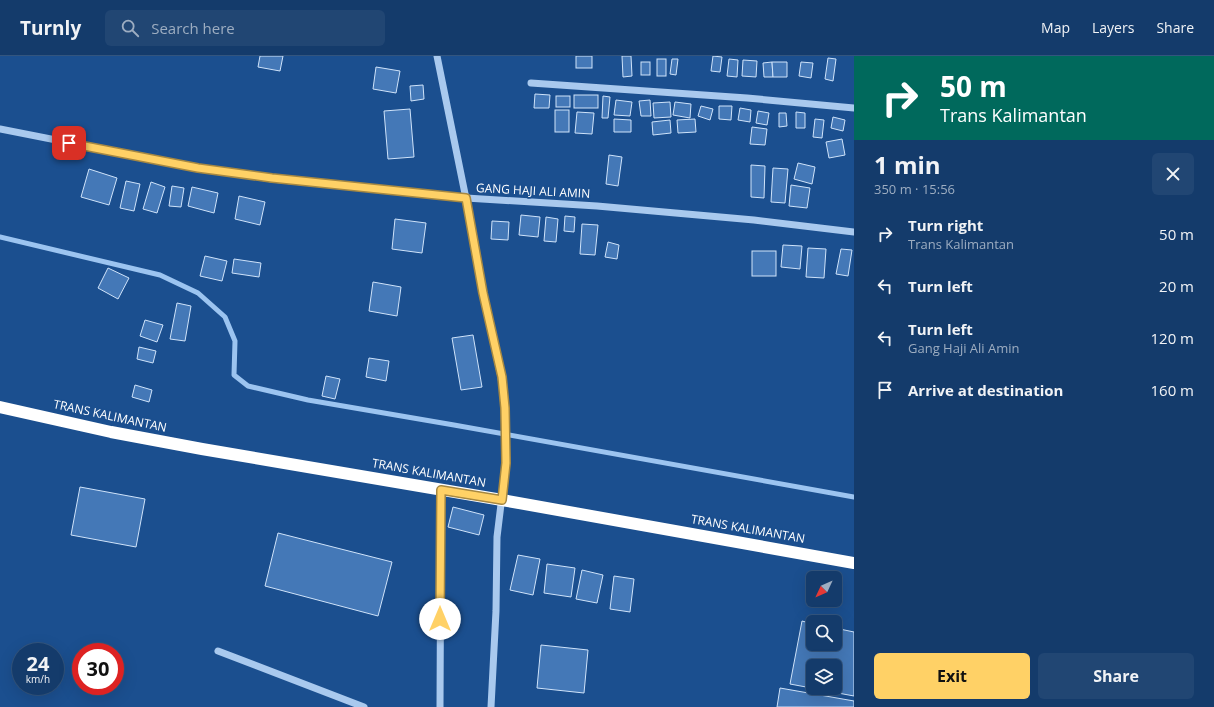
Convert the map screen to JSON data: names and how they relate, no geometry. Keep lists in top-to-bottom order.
{
  "streets": {
    "highway": ["TRANS KALIMANTAN"],
    "street": ["GANG HAJI ALI AMIN"]
  },
  "north": "bottom left",
  "page": {
    "header": "Turnly",
    "search": "Search here",
    "nav": ["Map", "Layers", "Share"],
    "turn": ["50 m", "Trans Kalimantan"],
    "heading": ["1 min", "350 m · 15:56"],
    "list": [
      {
        "name": "Turn right",
        "note": "Trans Kalimantan",
        "value": "50 m"
      },
      {
        "name": "Turn left",
        "value": "20 m"
      },
      {
        "name": "Turn left",
        "note": "Gang Haji Ali Amin",
        "value": "120 m"
      },
      {
        "name": "Arrive at destination",
        "value": "160 m"
      }
    ],
    "speed": "24 km/h",
    "limit": "30",
    "buttons": ["Exit", "Share"]
  }
}
